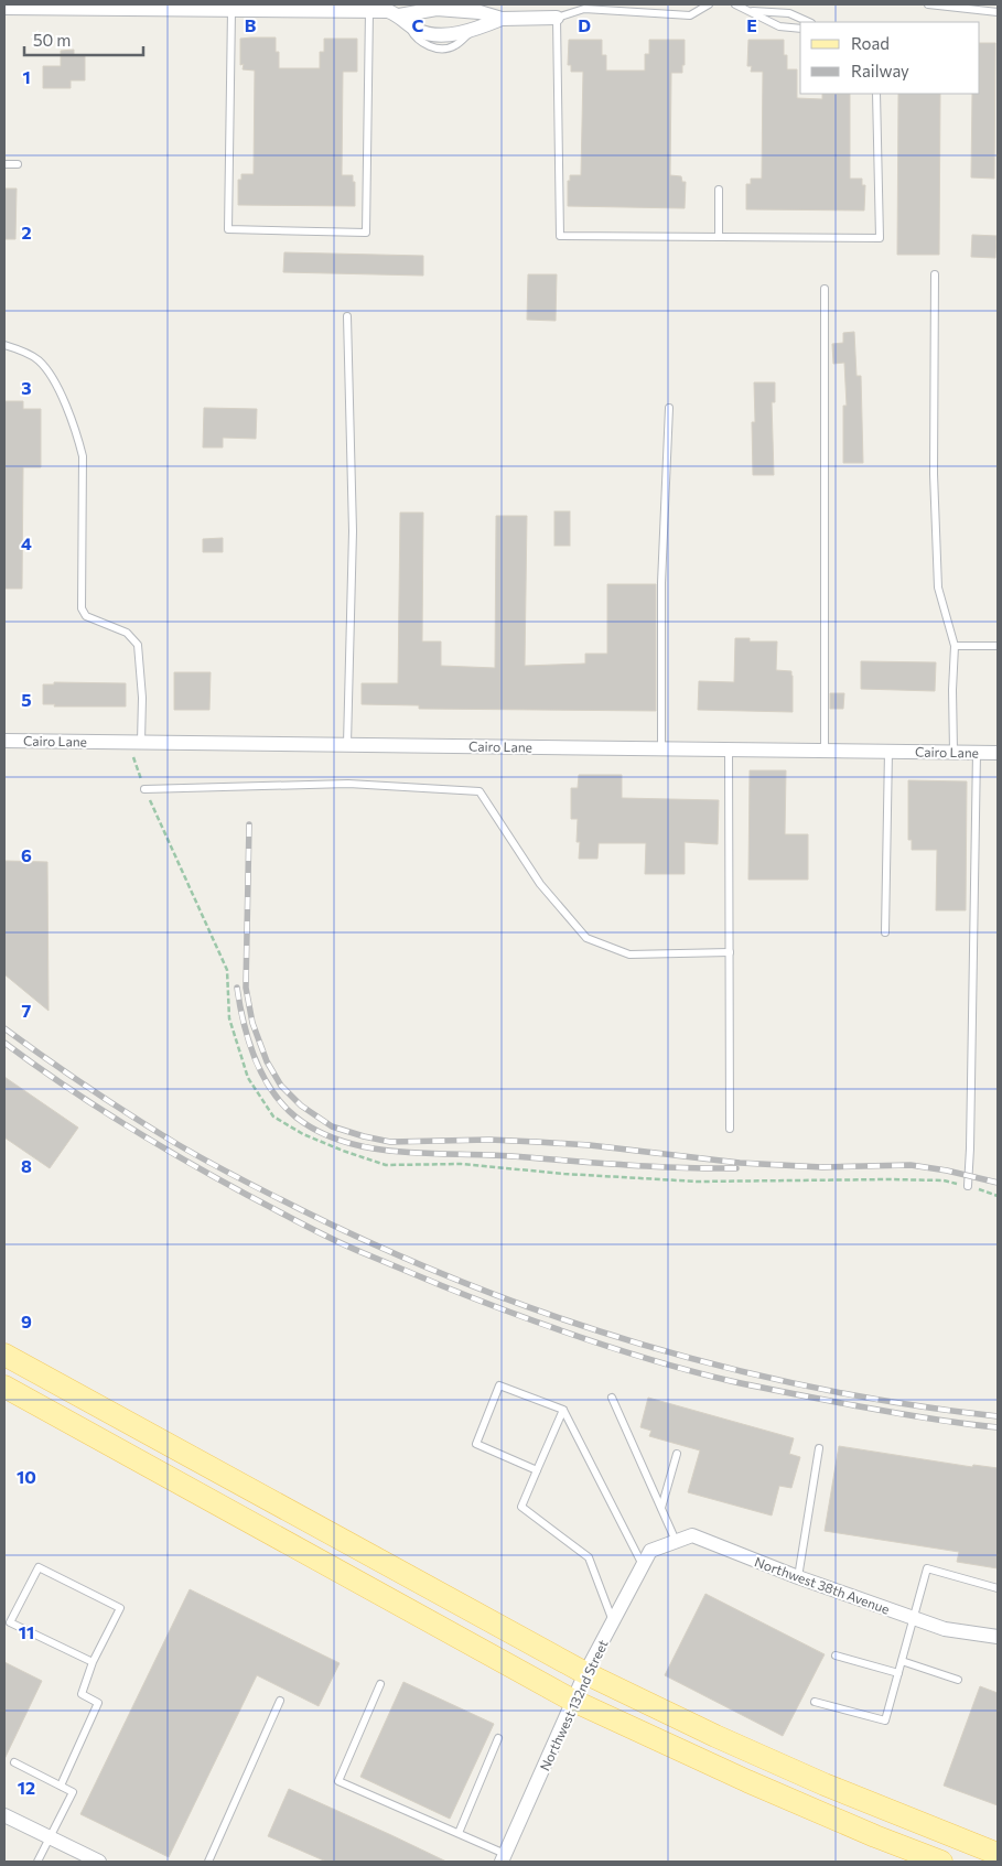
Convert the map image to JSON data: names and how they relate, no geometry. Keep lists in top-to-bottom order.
{
  "streets": {
    "street": ["Cairo Lane", "Northwest 38th Avenue", "Northwest 132nd Street"]
  },
  "crossings": [
    ["Northwest 38th Avenue", "Northwest 132nd Street"]
  ],
  "legend": ["Road", "Railway"],
  "scale_bar": "50 m",
  "grid": {
    "columns": [
      "B",
      "C",
      "D",
      "E"
    ],
    "rows": [
      "1",
      "2",
      "3",
      "4",
      "5",
      "6",
      "7",
      "8",
      "9",
      "10",
      "11",
      "12"
    ]
  }
}
